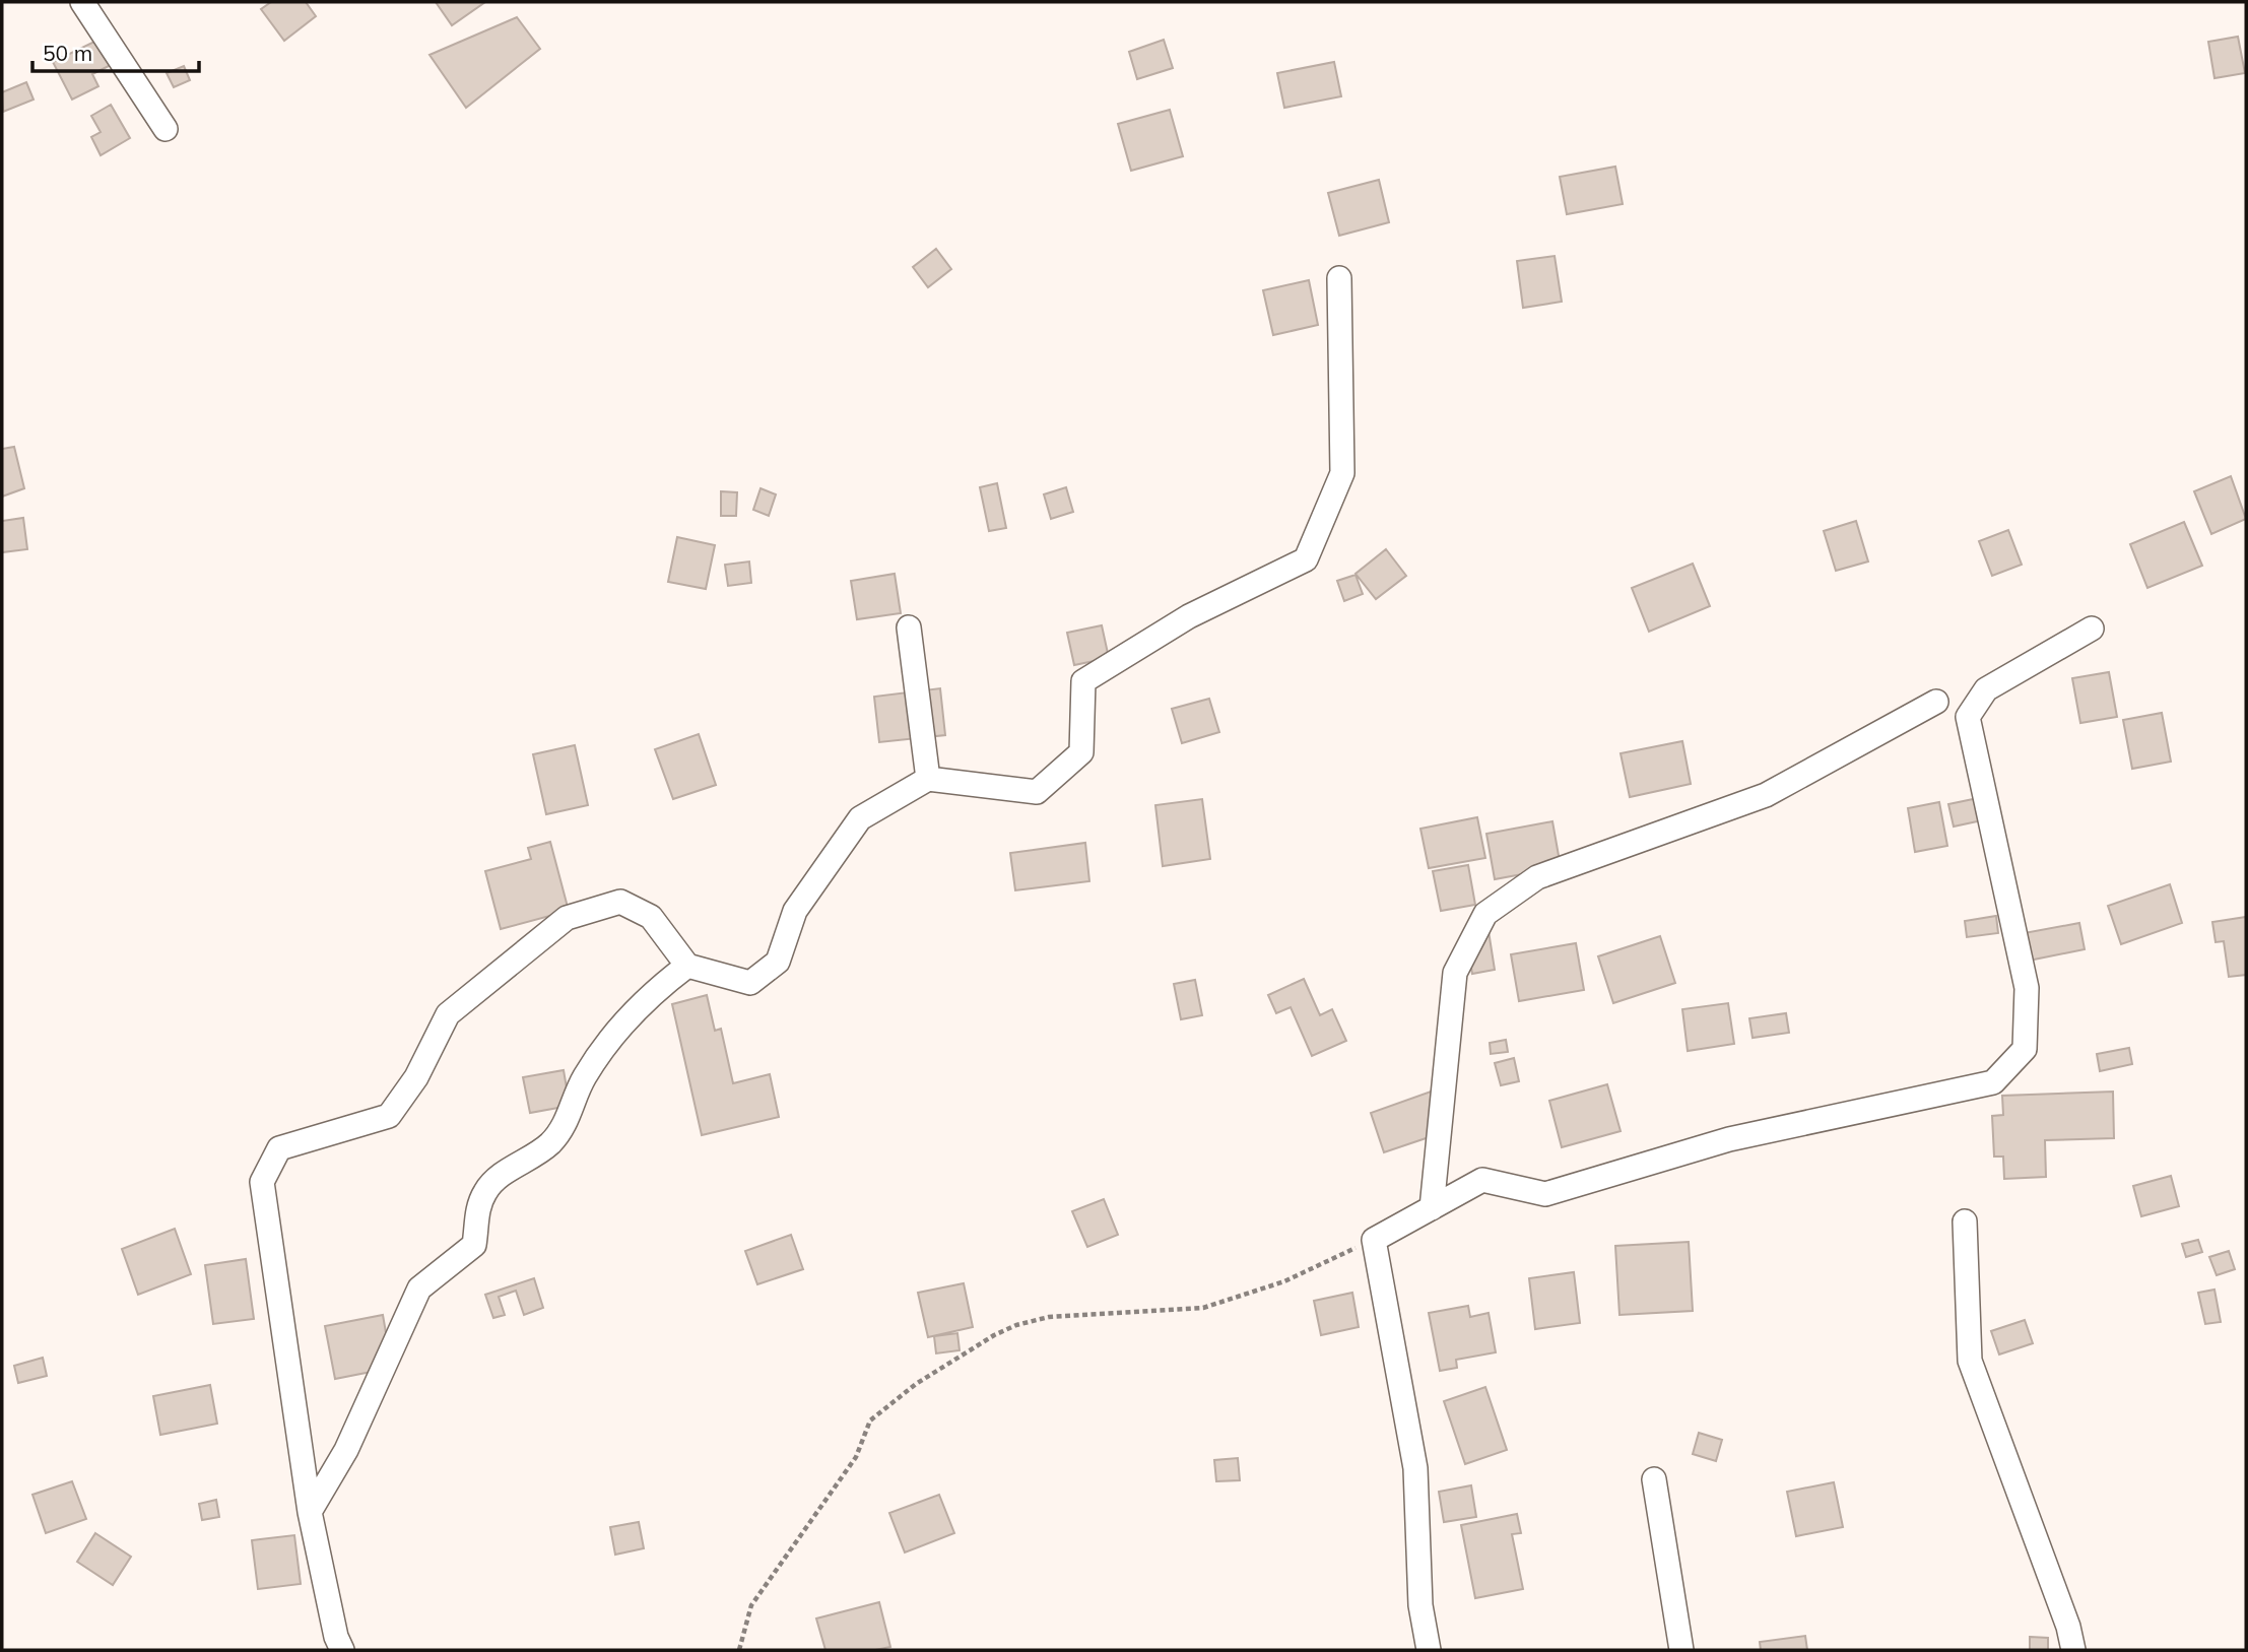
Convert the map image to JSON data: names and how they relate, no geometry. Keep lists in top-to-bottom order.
{
  "scale_bar": "50 m"
}
